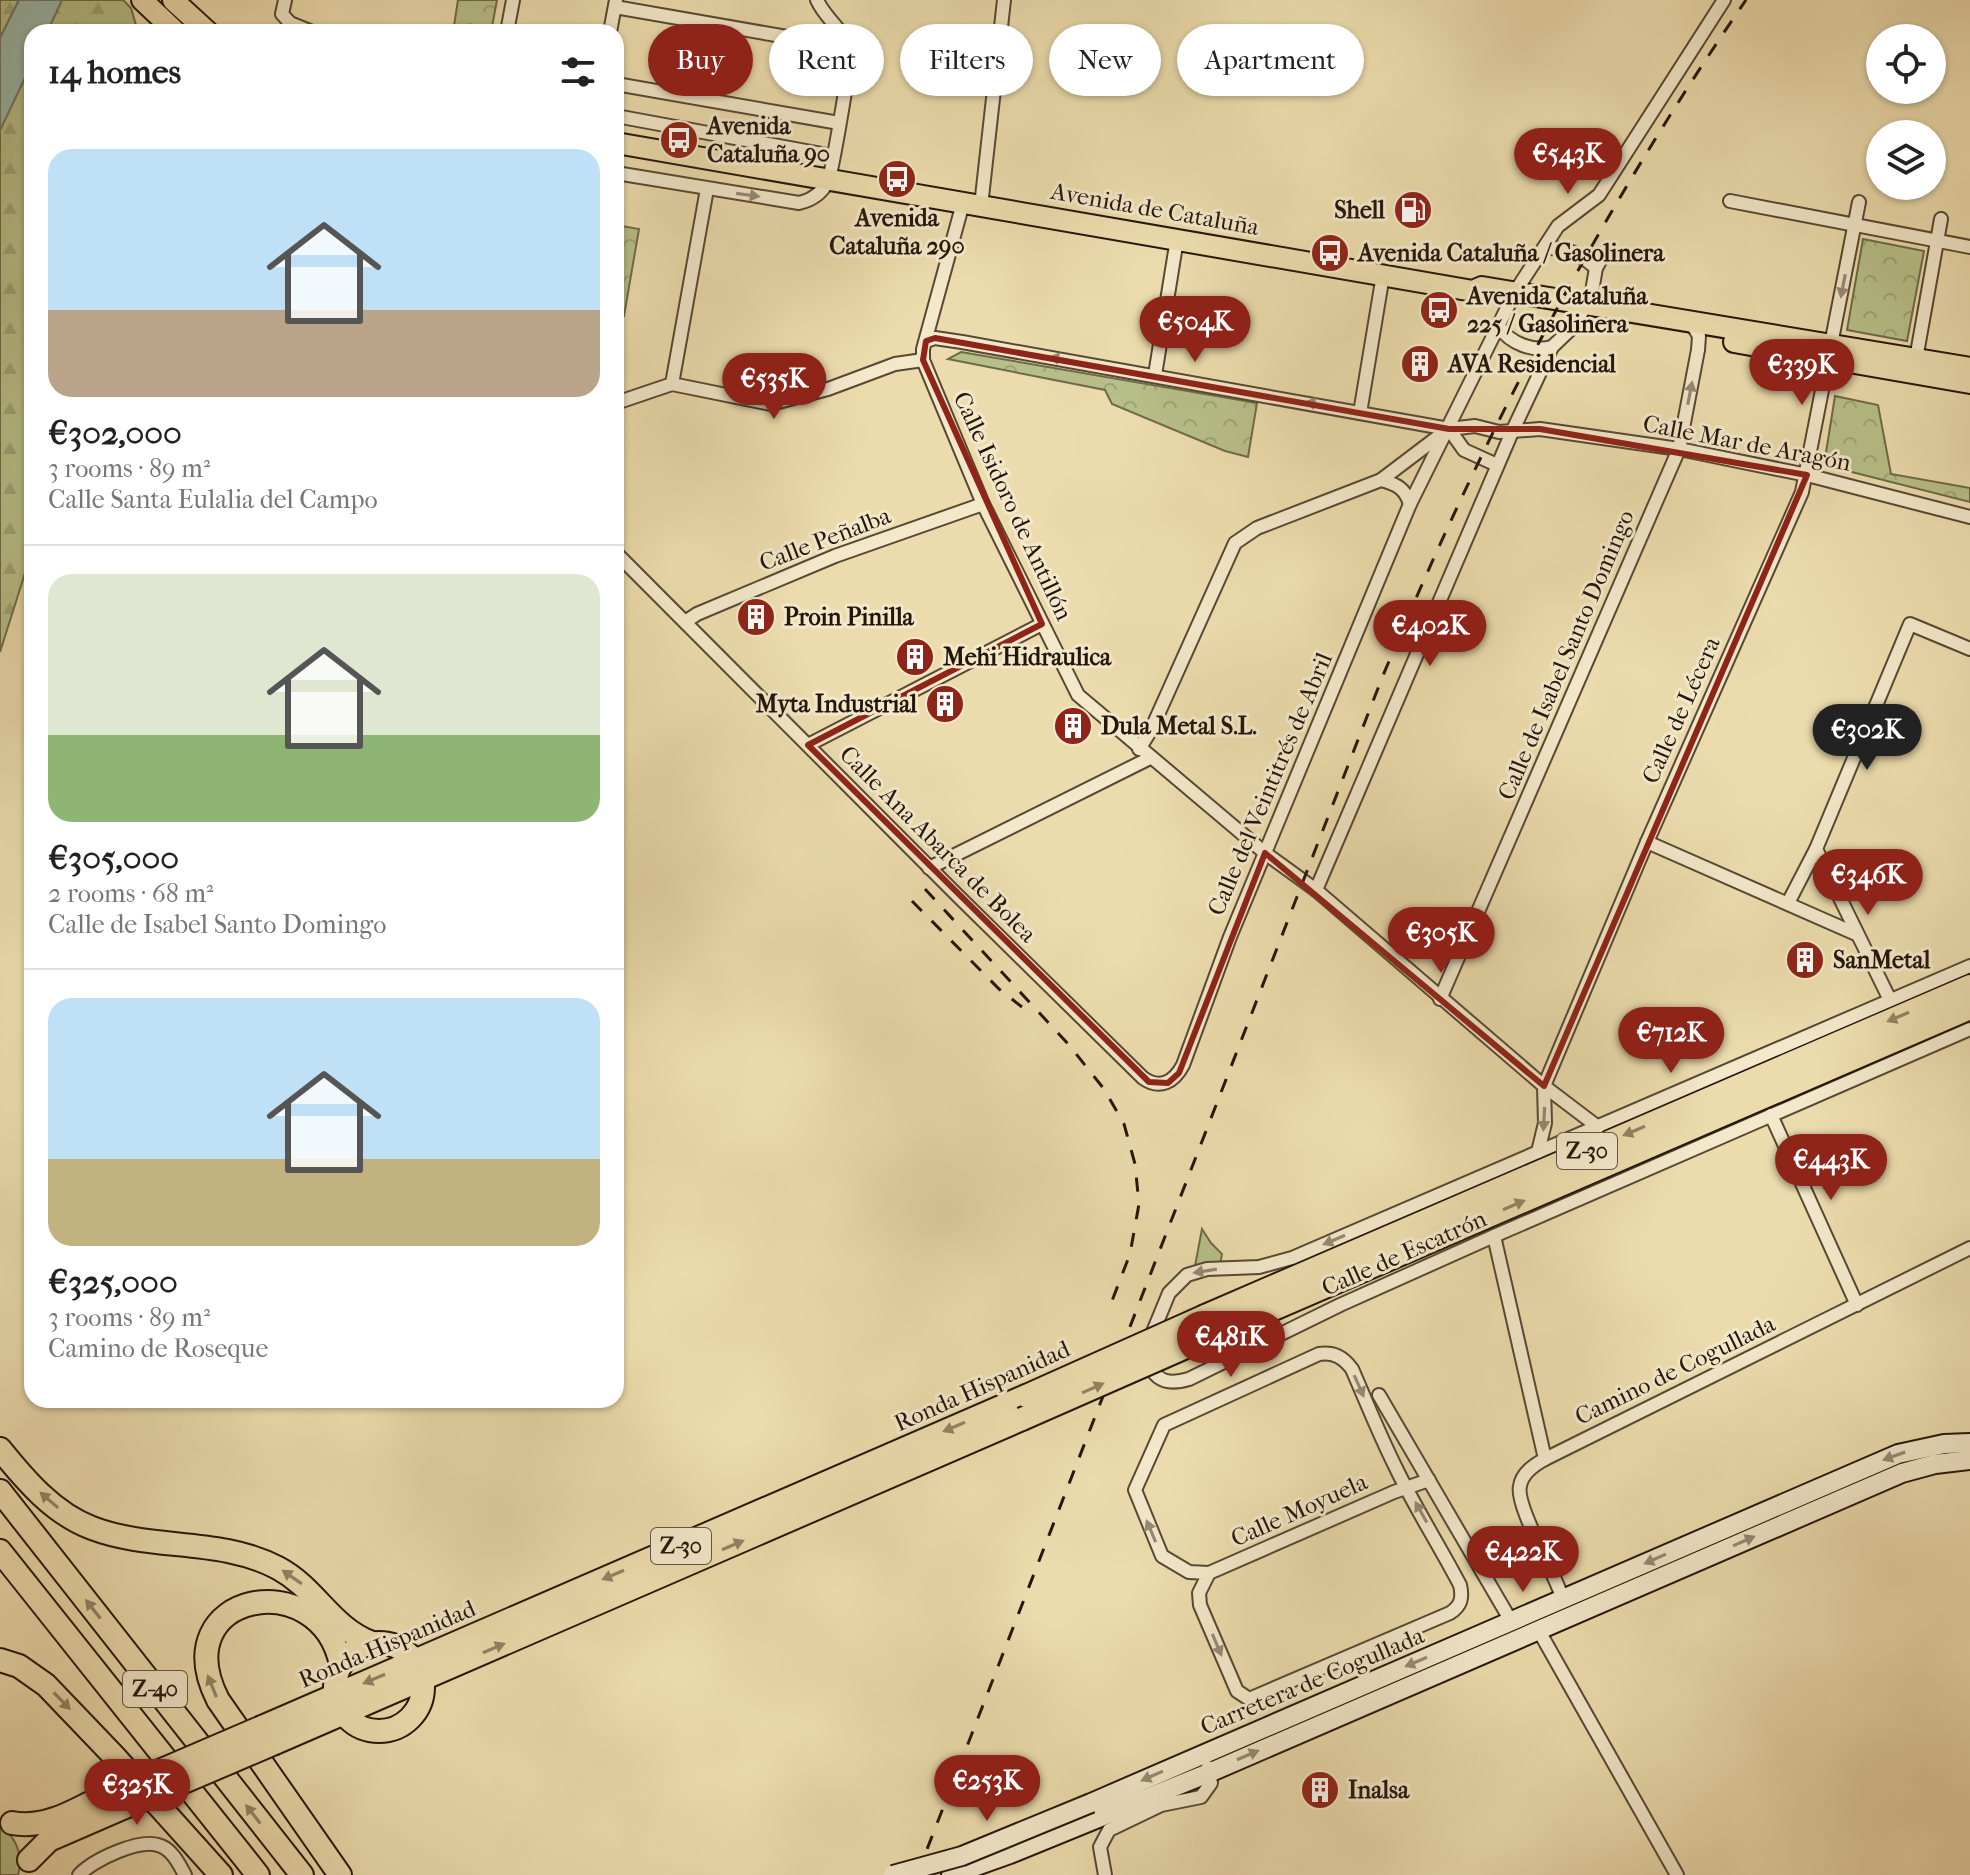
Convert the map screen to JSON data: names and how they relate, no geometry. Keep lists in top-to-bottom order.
{
  "streets": {
    "highway": ["Z-30", "Ronda Hispanidad", "Z-40"],
    "main road": ["Avenida de Cataluña"],
    "street": [
      "Calle Mar de Aragón",
      "Calle Isidoro de Antillón",
      "Calle Peñalba",
      "Calle de Isabel Santo Domingo",
      "Calle de Lécera",
      "Calle del Veintitrés de Abril",
      "Calle Ana Abarca de Bolea",
      "Calle de Escatrón",
      "Camino de Cogullada",
      "Calle Moyuela",
      "Carretera de Cogullada"
    ]
  },
  "crossings": [
    ["Avenida de Cataluña", "Calle de Isabel Santo Domingo"],
    ["Avenida de Cataluña", "Calle de Lécera"],
    ["Avenida de Cataluña", "Calle del Veintitrés de Abril"],
    ["Calle Mar de Aragón", "Calle de Isabel Santo Domingo"],
    ["Calle Mar de Aragón", "Calle de Lécera"],
    ["Calle Isidoro de Antillón", "Calle Peñalba"],
    ["Calle Isidoro de Antillón", "Calle de Isabel Santo Domingo"],
    ["Calle Isidoro de Antillón", "Calle de Lécera"],
    ["Calle Isidoro de Antillón", "Calle del Veintitrés de Abril"],
    ["Calle Isidoro de Antillón", "Calle de Escatrón"],
    ["Calle Peñalba", "Calle Ana Abarca de Bolea"],
    ["Calle del Veintitrés de Abril", "Calle Ana Abarca de Bolea"],
    ["Calle de Escatrón", "Ronda Hispanidad"],
    ["Camino de Cogullada", "Carretera de Cogullada"]
  ],
  "places": {
    "bus stop": [
      "Avenida Cataluña 90",
      "Avenida Cataluña 290",
      "Avenida Cataluña / Gasolinera",
      "Avenida Cataluña 225 / Gasolinera"
    ],
    "fuel station": ["Shell"],
    "building": [
      "AVA Residencial",
      "Proin Pinilla",
      "Mehi Hidraulica",
      "Myta Industrial",
      "Dula Metal S.L.",
      "SanMetal",
      "Inalsa"
    ]
  },
  "page": {
    "chip": [
      "Buy",
      "Rent",
      "Filters",
      "New",
      "Apartment"
    ],
    "heading": "14 homes",
    "list": [
      {
        "name": "€302,000",
        "note": "3 rooms · 89 m² · Calle Santa Eulalia del Campo"
      },
      {
        "name": "€305,000",
        "note": "2 rooms · 68 m² · Calle de Isabel Santo Domingo"
      },
      {
        "name": "€325,000",
        "note": "3 rooms · 89 m² · Camino de Roseque"
      }
    ],
    "price": [
      "€543K",
      "€504K",
      "€339K",
      "€535K",
      "€402K",
      "€302K",
      "€346K",
      "€305K",
      "€712K",
      "€443K",
      "€481K",
      "€422K",
      "€253K",
      "€325K"
    ]
  }
}
